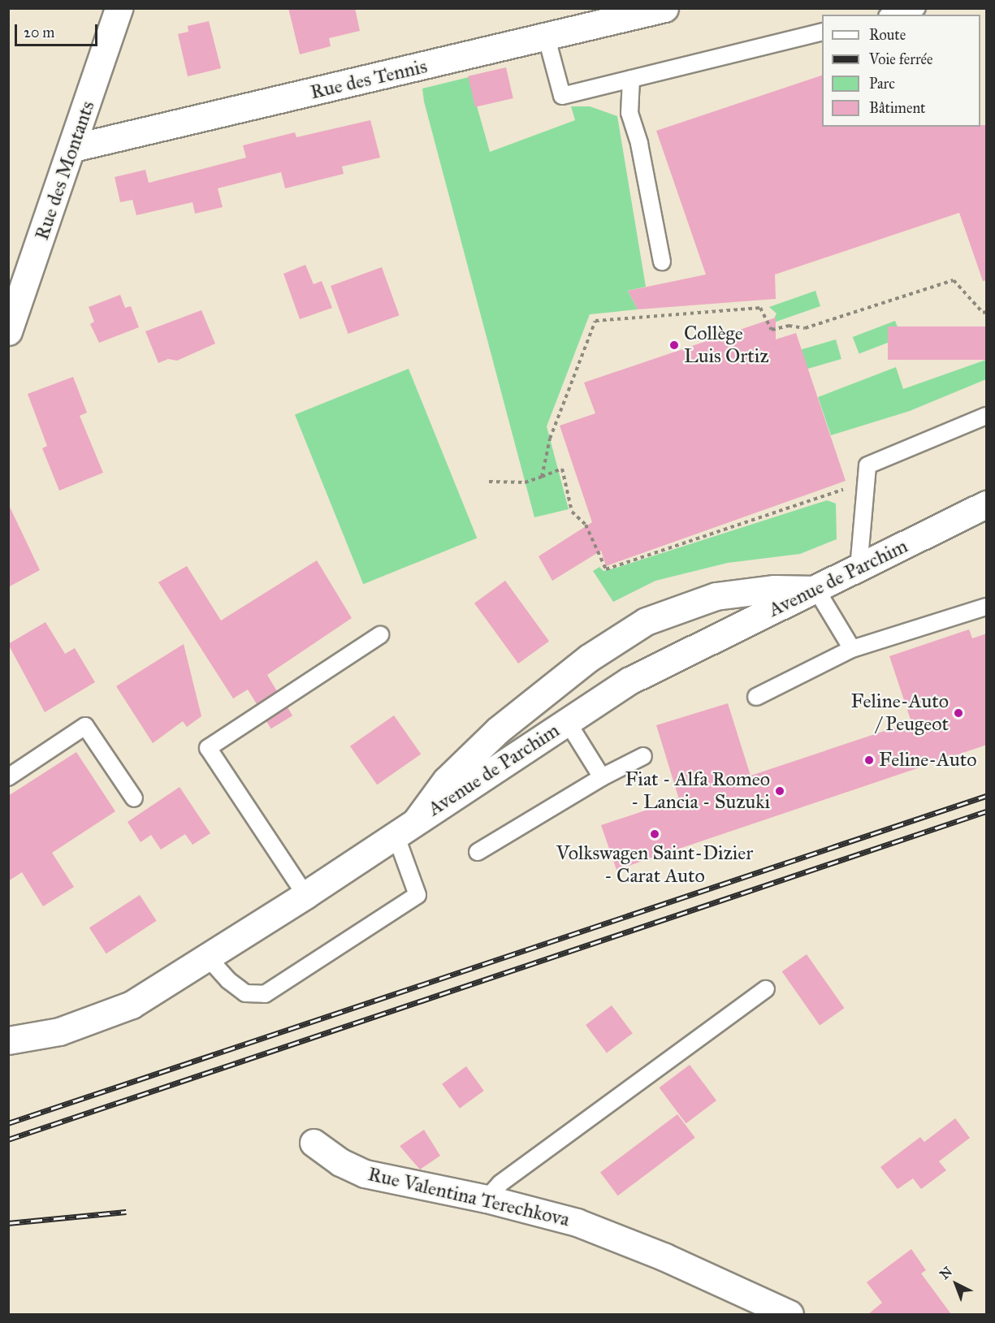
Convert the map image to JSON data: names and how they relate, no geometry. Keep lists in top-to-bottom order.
{
  "streets": {
    "street": [
      "Rue des Tennis",
      "Rue des Montants",
      "Avenue de Parchim",
      "Rue Valentina Terechkova"
    ]
  },
  "crossings": [
    ["Rue des Tennis", "Rue des Montants"]
  ],
  "places": [
    "Collège Luis Ortiz",
    "Feline-Auto / Peugeot",
    "Feline-Auto",
    "Fiat - Alfa Romeo - Lancia - Suzuki",
    "Volkswagen Saint-Dizier - Carat Auto"
  ],
  "legend": [
    "Route",
    "Voie ferrée",
    "Parc",
    "Bâtiment"
  ],
  "scale_bar": "20 m",
  "north": "top left"
}
